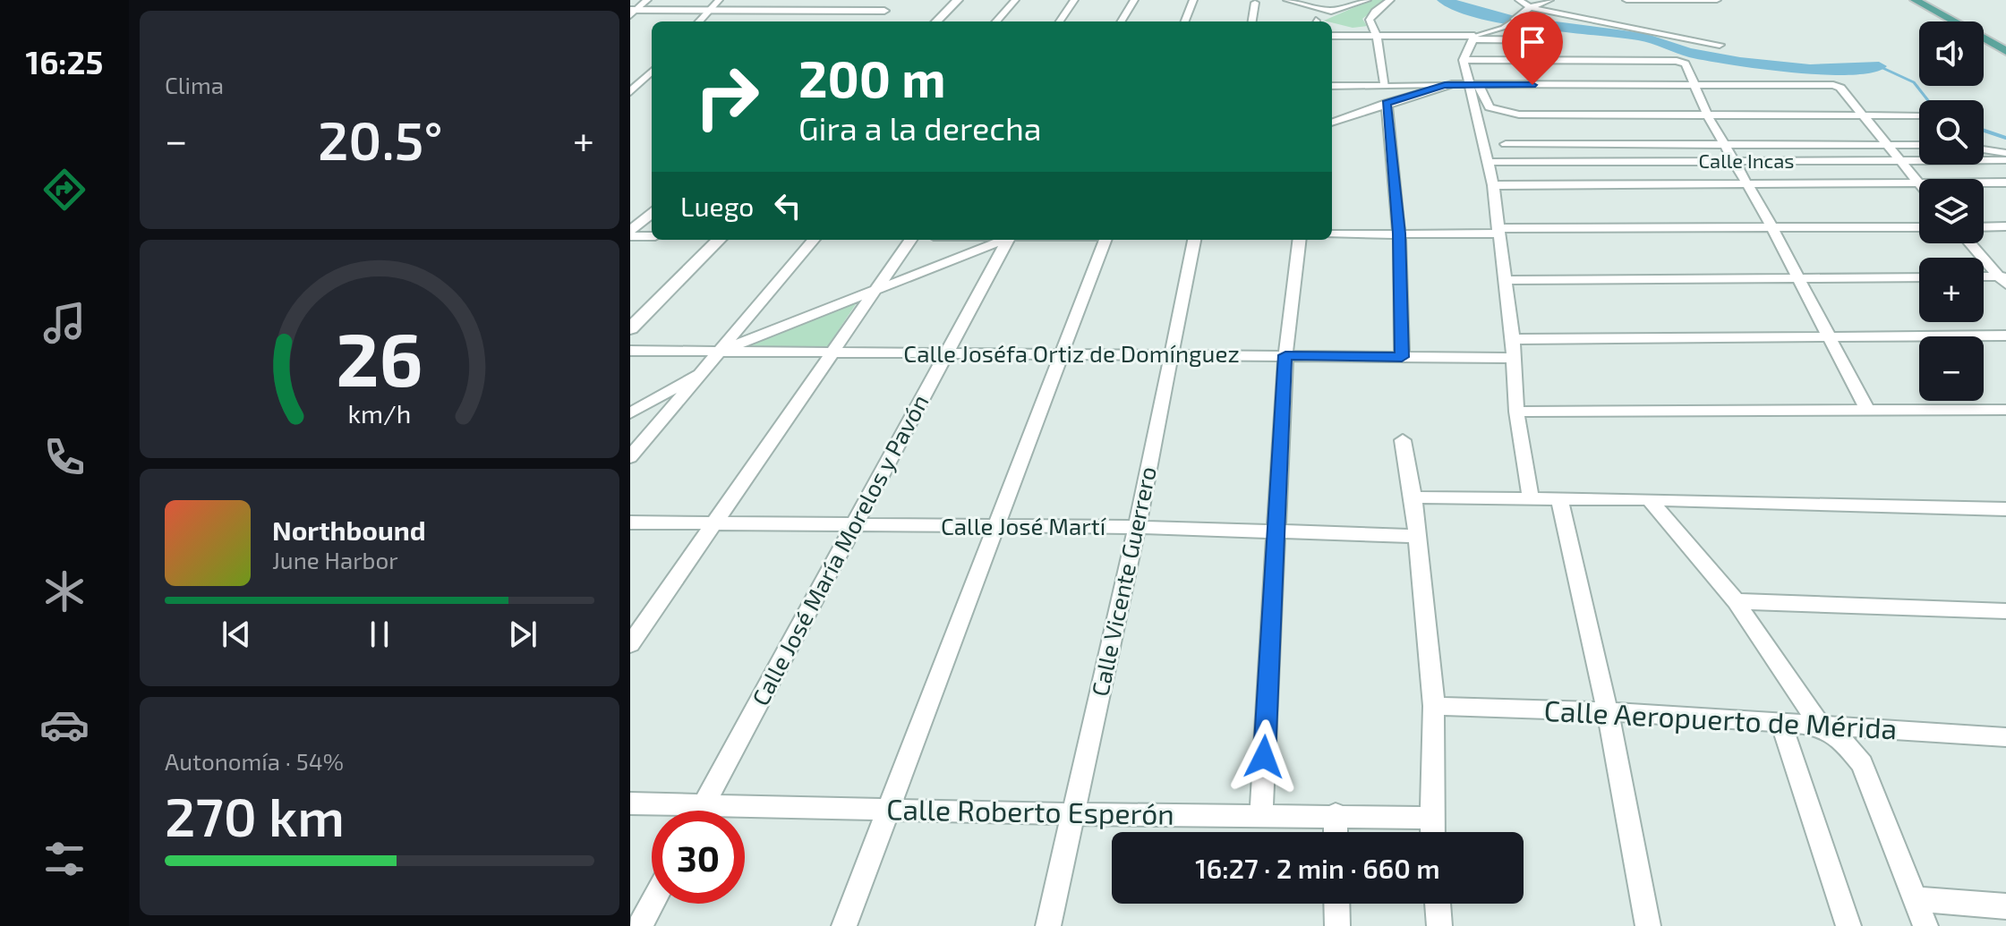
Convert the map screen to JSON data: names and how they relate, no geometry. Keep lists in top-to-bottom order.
{
  "streets": {
    "street": [
      "Calle Incas",
      "Calle Joséfa Ortiz de Domínguez",
      "Calle José Martí",
      "Calle José María Morelos y Pavón",
      "Calle Vicente Guerrero",
      "Calle Aeropuerto de Mérida",
      "Calle Roberto Esperón"
    ]
  },
  "crossings": [
    ["Calle Joséfa Ortiz de Domínguez", "Calle José María Morelos y Pavón"],
    ["Calle Joséfa Ortiz de Domínguez", "Calle Vicente Guerrero"],
    ["Calle José Martí", "Calle José María Morelos y Pavón"],
    ["Calle José Martí", "Calle Vicente Guerrero"],
    ["Calle José María Morelos y Pavón", "Calle Roberto Esperón"],
    ["Calle Vicente Guerrero", "Calle Roberto Esperón"]
  ],
  "page": {
    "tabs": "16:25",
    "tile": [
      "Clima",
      ["Autonomía · 54%", "270 km"]
    ],
    "map_buttons": ["+", "−"],
    "turn": ["200 m", "Gira a la derecha"],
    "heat": ["−", "20.5°", "+"],
    "then": "Luego",
    "song": ["Northbound", "June Harbor"],
    "limit": "30",
    "trip": "16:27 · 2 min · 660 m",
    "gauge": ["26", "km/h"]
  }
}
